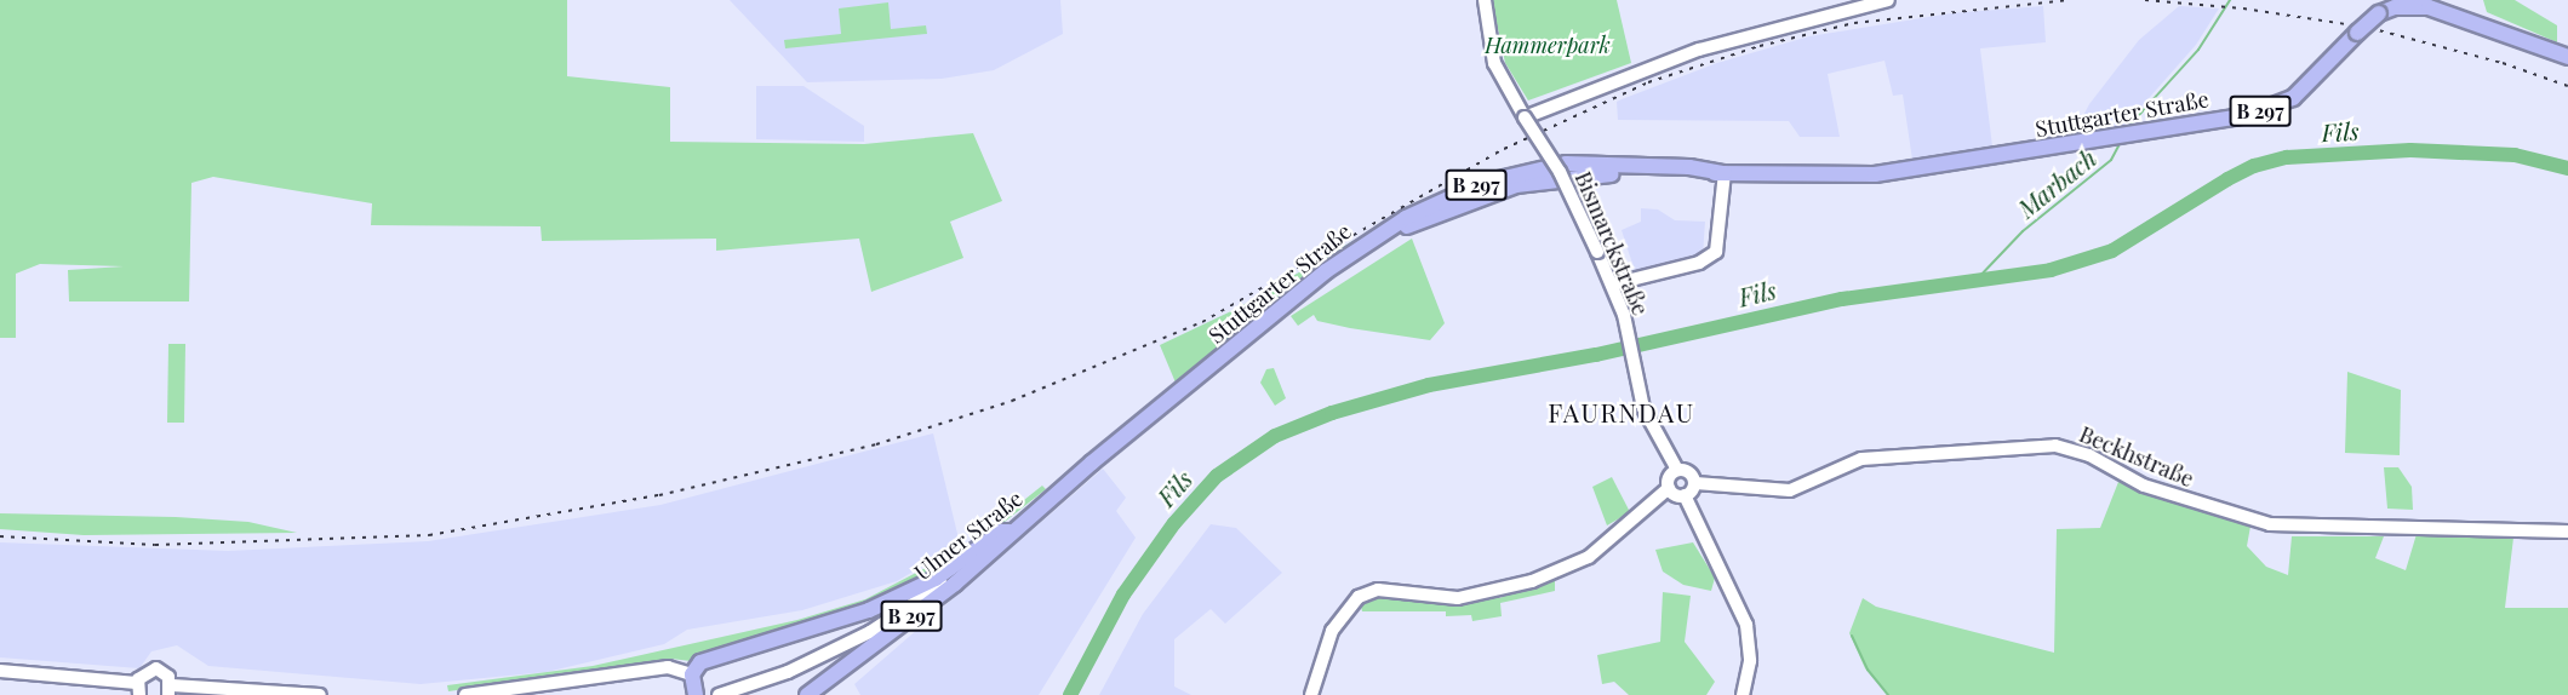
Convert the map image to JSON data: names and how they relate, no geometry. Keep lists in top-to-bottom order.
{
  "streets": {
    "main road": ["B 297", "Stuttgarter Straße", "Ulmer Straße"],
    "street": ["Bismarckstraße", "Beckhstraße"]
  },
  "crossings": [
    ["B 297", "Ulmer Straße"],
    ["Stuttgarter Straße", "Ulmer Straße"],
    ["Bismarckstraße", "Beckhstraße"]
  ],
  "districts": ["FAURNDAU"],
  "water": ["Fils", "Marbach"],
  "parks": ["Hammerpark"]
}
